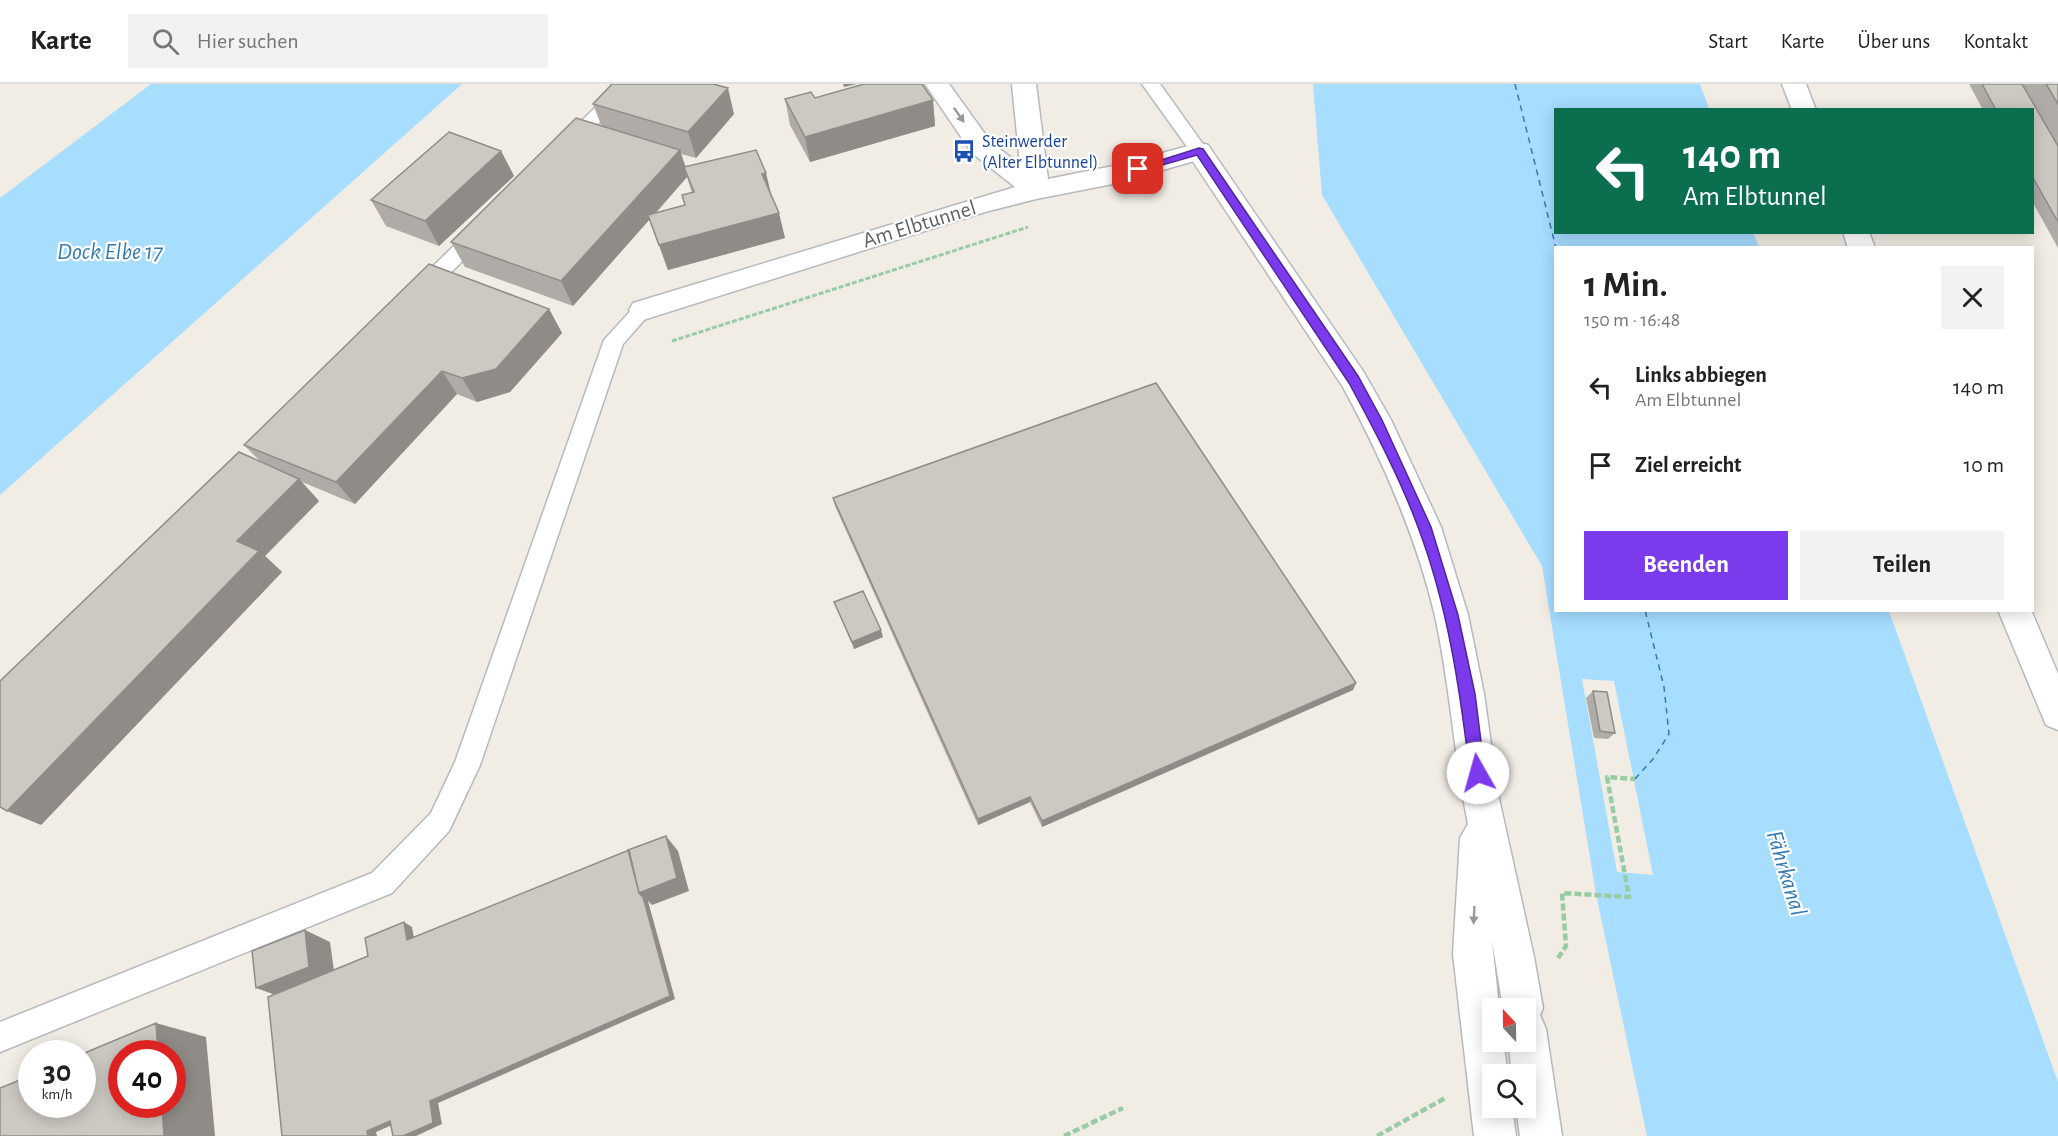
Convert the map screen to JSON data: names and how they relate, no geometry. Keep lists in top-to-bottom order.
{
  "streets": {
    "street": ["Am Elbtunnel"]
  },
  "water": ["Dock Elbe 17", "Fährkanal"],
  "places": {
    "bus stop": ["Steinwerder (Alter Elbtunnel)"]
  },
  "north": "top",
  "page": {
    "header": "Karte",
    "search": "Hier suchen",
    "nav": [
      "Start",
      "Karte",
      "Über uns",
      "Kontakt"
    ],
    "turn": ["140 m", "Am Elbtunnel"],
    "heading": ["1 Min.", "150 m · 16:48"],
    "list": [
      {
        "name": "Links abbiegen",
        "note": "Am Elbtunnel",
        "value": "140 m"
      },
      {
        "name": "Ziel erreicht",
        "value": "10 m"
      }
    ],
    "buttons": ["Beenden", "Teilen"],
    "speed": "30 km/h",
    "limit": "40"
  }
}
